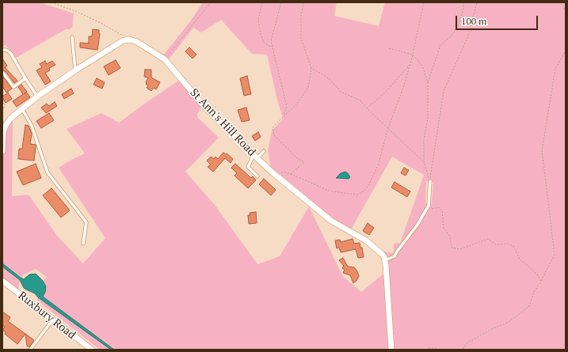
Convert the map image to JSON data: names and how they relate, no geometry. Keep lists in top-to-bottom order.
{
  "streets": {
    "street": ["St Ann's Hill Road", "Ruxbury Road"]
  },
  "scale_bar": "100 m"
}
